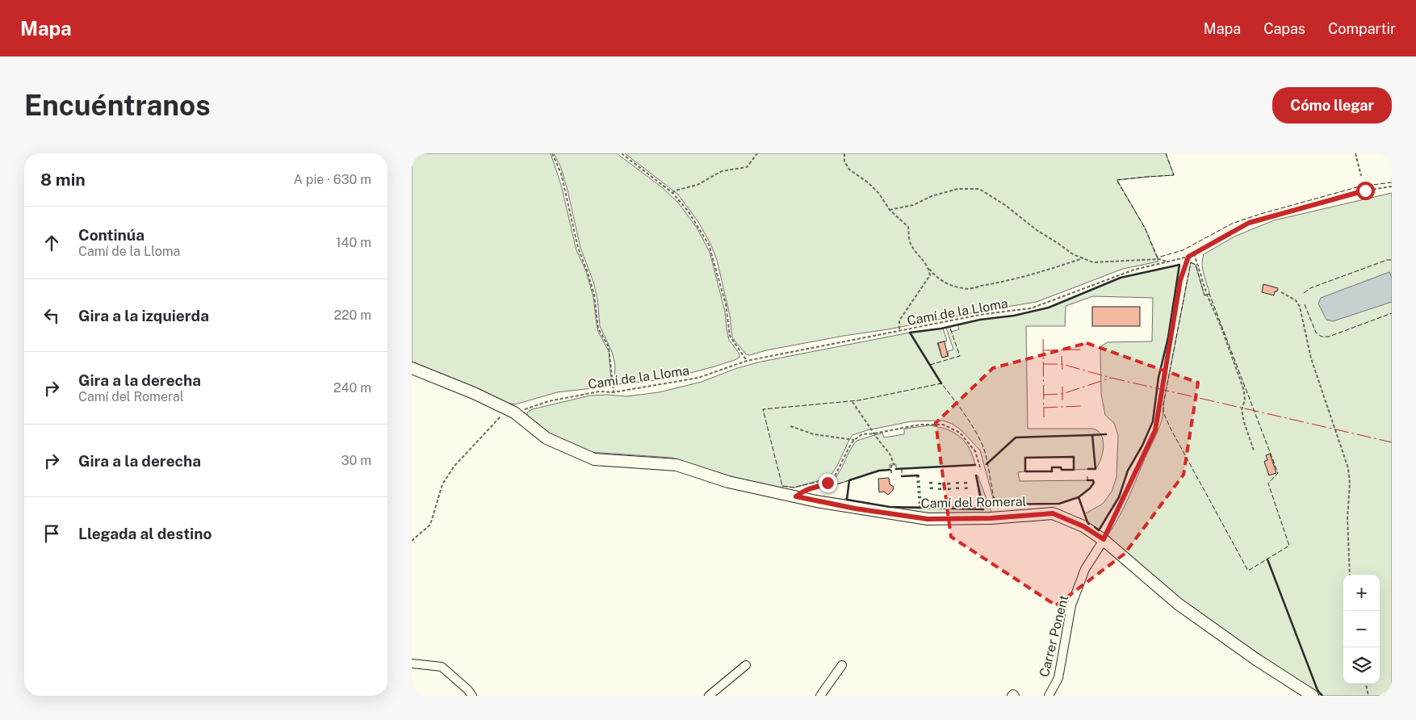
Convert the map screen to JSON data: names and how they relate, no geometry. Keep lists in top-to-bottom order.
{
  "streets": {
    "street": ["Camí del Romeral", "Carrer Ponent"],
    "path": ["Camí de la Lloma"]
  },
  "crossings": [
    ["Camí de la Lloma", "Camí del Romeral"],
    ["Camí del Romeral", "Carrer Ponent"]
  ],
  "page": {
    "header": "Mapa",
    "nav": ["Mapa", "Capas", "Compartir"],
    "buttons": "Cómo llegar",
    "title": "Encuéntranos",
    "heading": ["8 min", "A pie · 630 m"],
    "list": [
      ["Continúa", "Camí de la Lloma", "140 m"],
      ["Gira a la izquierda", "220 m"],
      ["Gira a la derecha", "Camí del Romeral", "240 m"],
      ["Gira a la derecha", "30 m"],
      "Llegada al destino"
    ],
    "map_buttons": ["+", "−"]
  }
}
